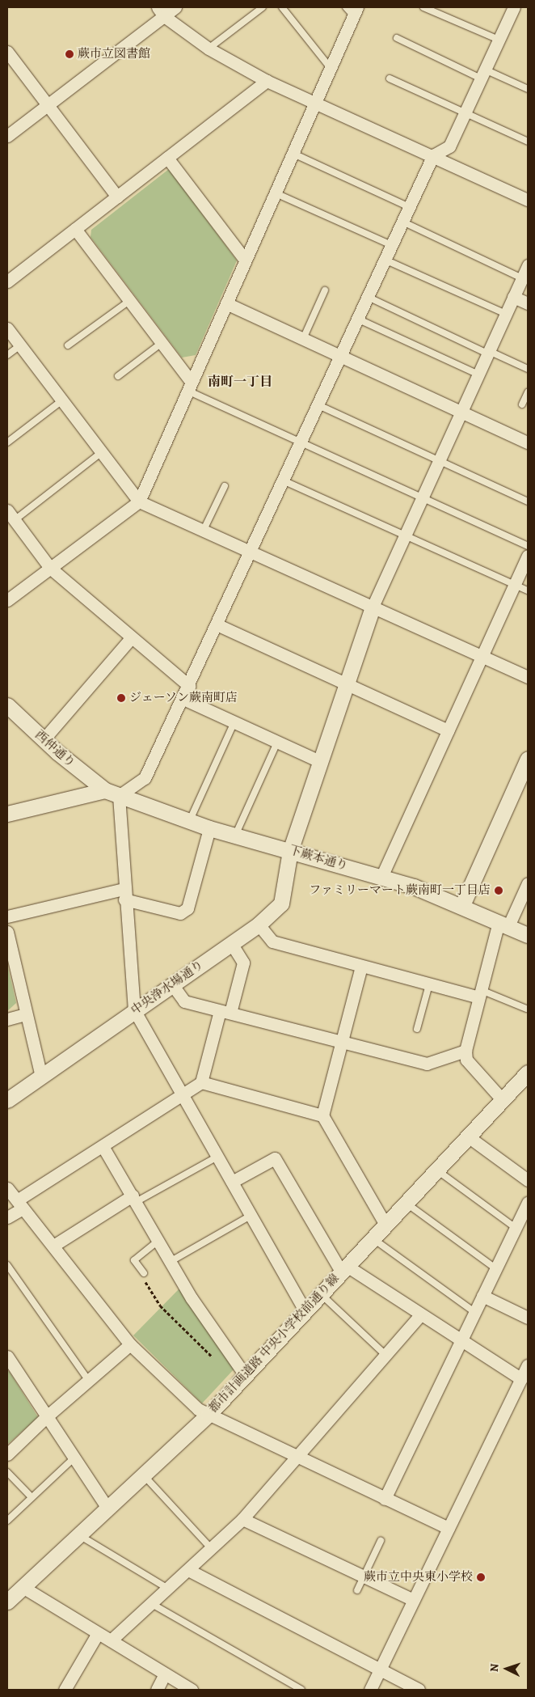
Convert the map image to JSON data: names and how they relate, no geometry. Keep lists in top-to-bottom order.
{
  "streets": {
    "street": [
      "西仲通り",
      "下蕨本通り",
      "中央浄水場通り",
      "都市計画道路 中央小学校前通り線"
    ]
  },
  "crossings": [
    ["西仲通り", "下蕨本通り"],
    ["下蕨本通り", "中央浄水場通り"]
  ],
  "districts": ["南町一丁目"],
  "places": [
    "蕨市立図書館",
    "ジェーソン蕨南町店",
    "ファミリーマート蕨南町一丁目店",
    "蕨市立中央東小学校"
  ],
  "north": "left"
}
